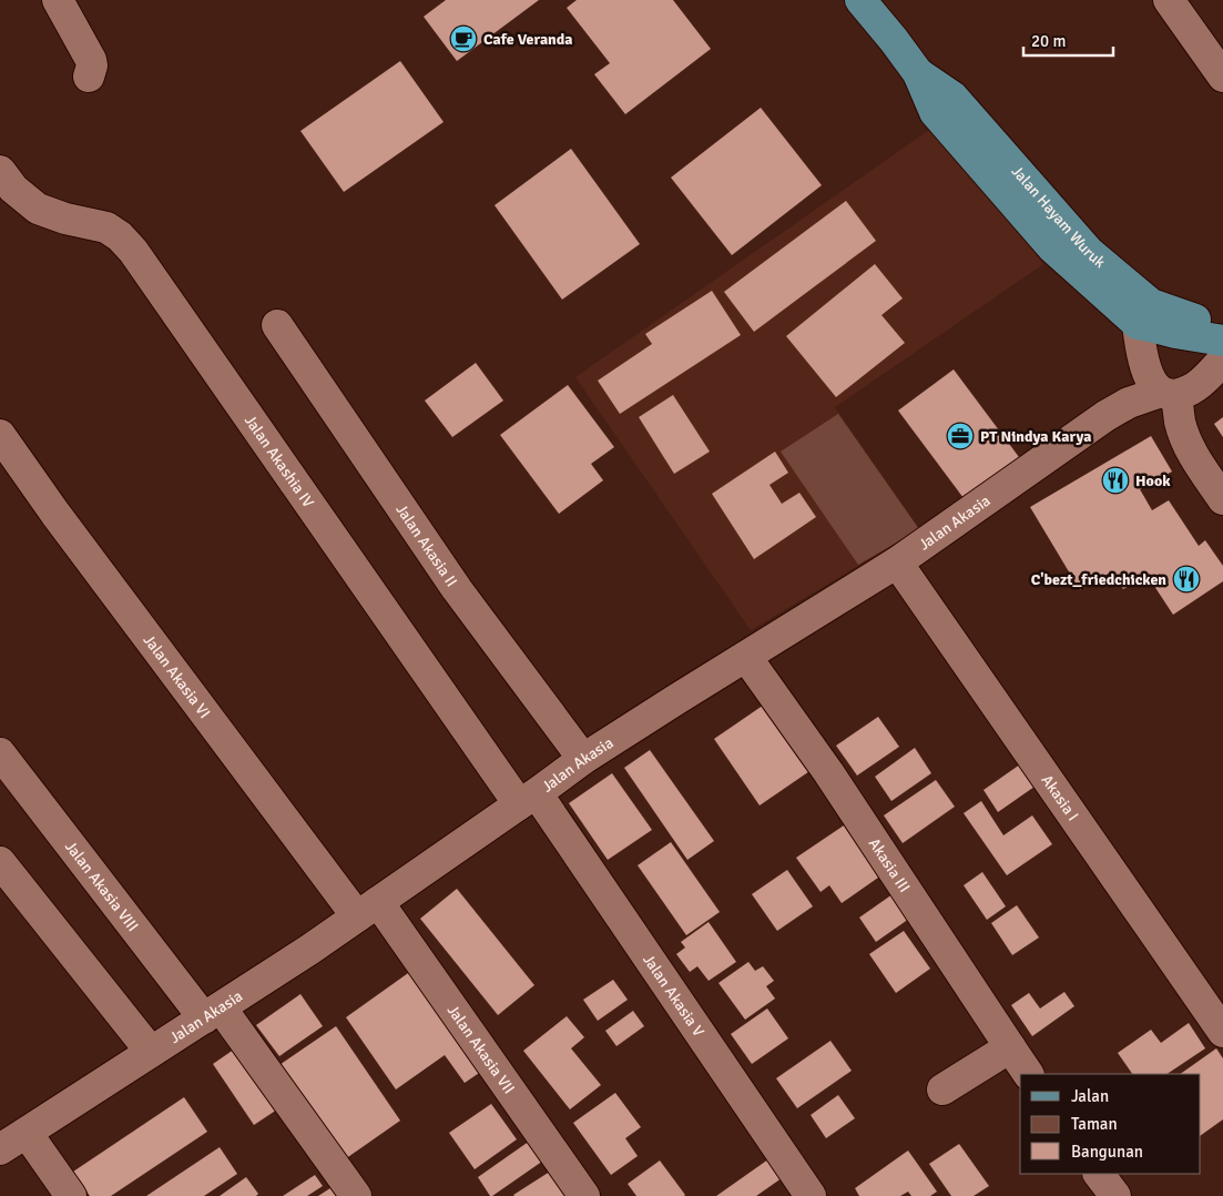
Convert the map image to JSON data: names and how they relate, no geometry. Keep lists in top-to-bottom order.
{
  "streets": {
    "main road": ["Jalan Hayam Wuruk"],
    "street": [
      "Jalan Akashia IV",
      "Jalan Akasia",
      "Jalan Akasia II",
      "Jalan Akasia VI",
      "Akasia I",
      "Akasia III",
      "Jalan Akasia VIII",
      "Jalan Akasia V",
      "Jalan Akasia VII"
    ]
  },
  "crossings": [
    ["Jalan Akashia IV", "Jalan Akasia"],
    ["Jalan Akashia IV", "Jalan Akasia V"],
    ["Jalan Akasia", "Jalan Akasia II"],
    ["Jalan Akasia", "Jalan Akasia VI"],
    ["Jalan Akasia", "Akasia I"],
    ["Jalan Akasia", "Akasia III"],
    ["Jalan Akasia", "Jalan Akasia VIII"],
    ["Jalan Akasia", "Jalan Akasia V"],
    ["Jalan Akasia", "Jalan Akasia VII"],
    ["Jalan Akasia VI", "Jalan Akasia VII"]
  ],
  "places": {
    "cafe": ["Cafe Veranda"],
    "office": ["PT Nindya Karya"],
    "restaurant": ["Hook", "C'bezt_friedchicken"]
  },
  "legend": ["Jalan", "Taman", "Bangunan"],
  "scale_bar": "20 m"
}
